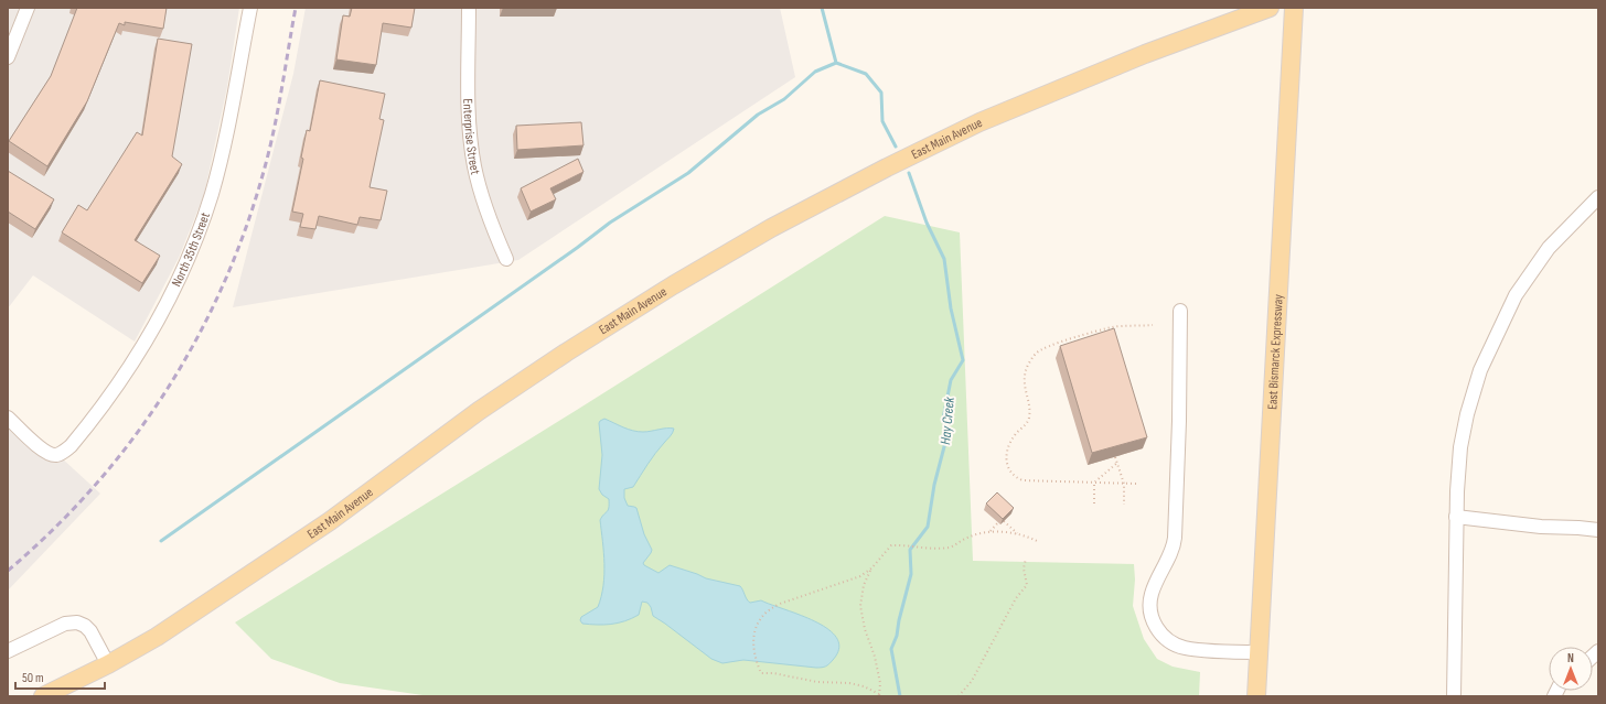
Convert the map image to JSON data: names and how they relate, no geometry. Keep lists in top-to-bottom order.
{
  "streets": {
    "main road": ["East Main Avenue", "East Bismarck Expressway"],
    "street": ["Enterprise Street", "North 35th Street"]
  },
  "water": ["Hay Creek"],
  "scale_bar": "50 m",
  "north": "top"
}
